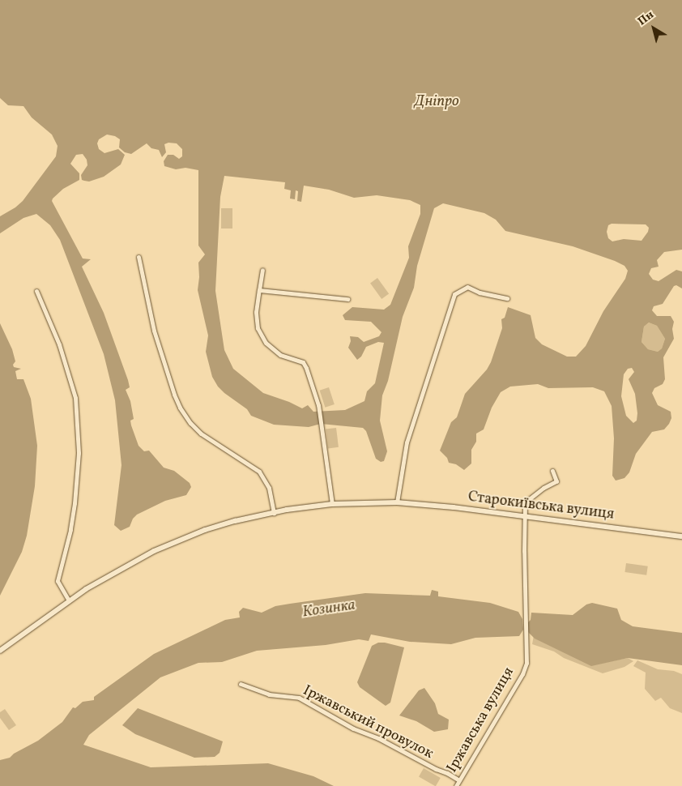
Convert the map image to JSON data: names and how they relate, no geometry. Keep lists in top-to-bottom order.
{
  "streets": {
    "street": ["Старокиївська вулиця", "Іржавська вулиця", "Іржавський провулок"]
  },
  "crossings": [
    ["Старокиївська вулиця", "Іржавська вулиця"],
    ["Іржавська вулиця", "Іржавський провулок"]
  ],
  "water": ["Дніпро", "Козинка"],
  "north": "top left"
}
